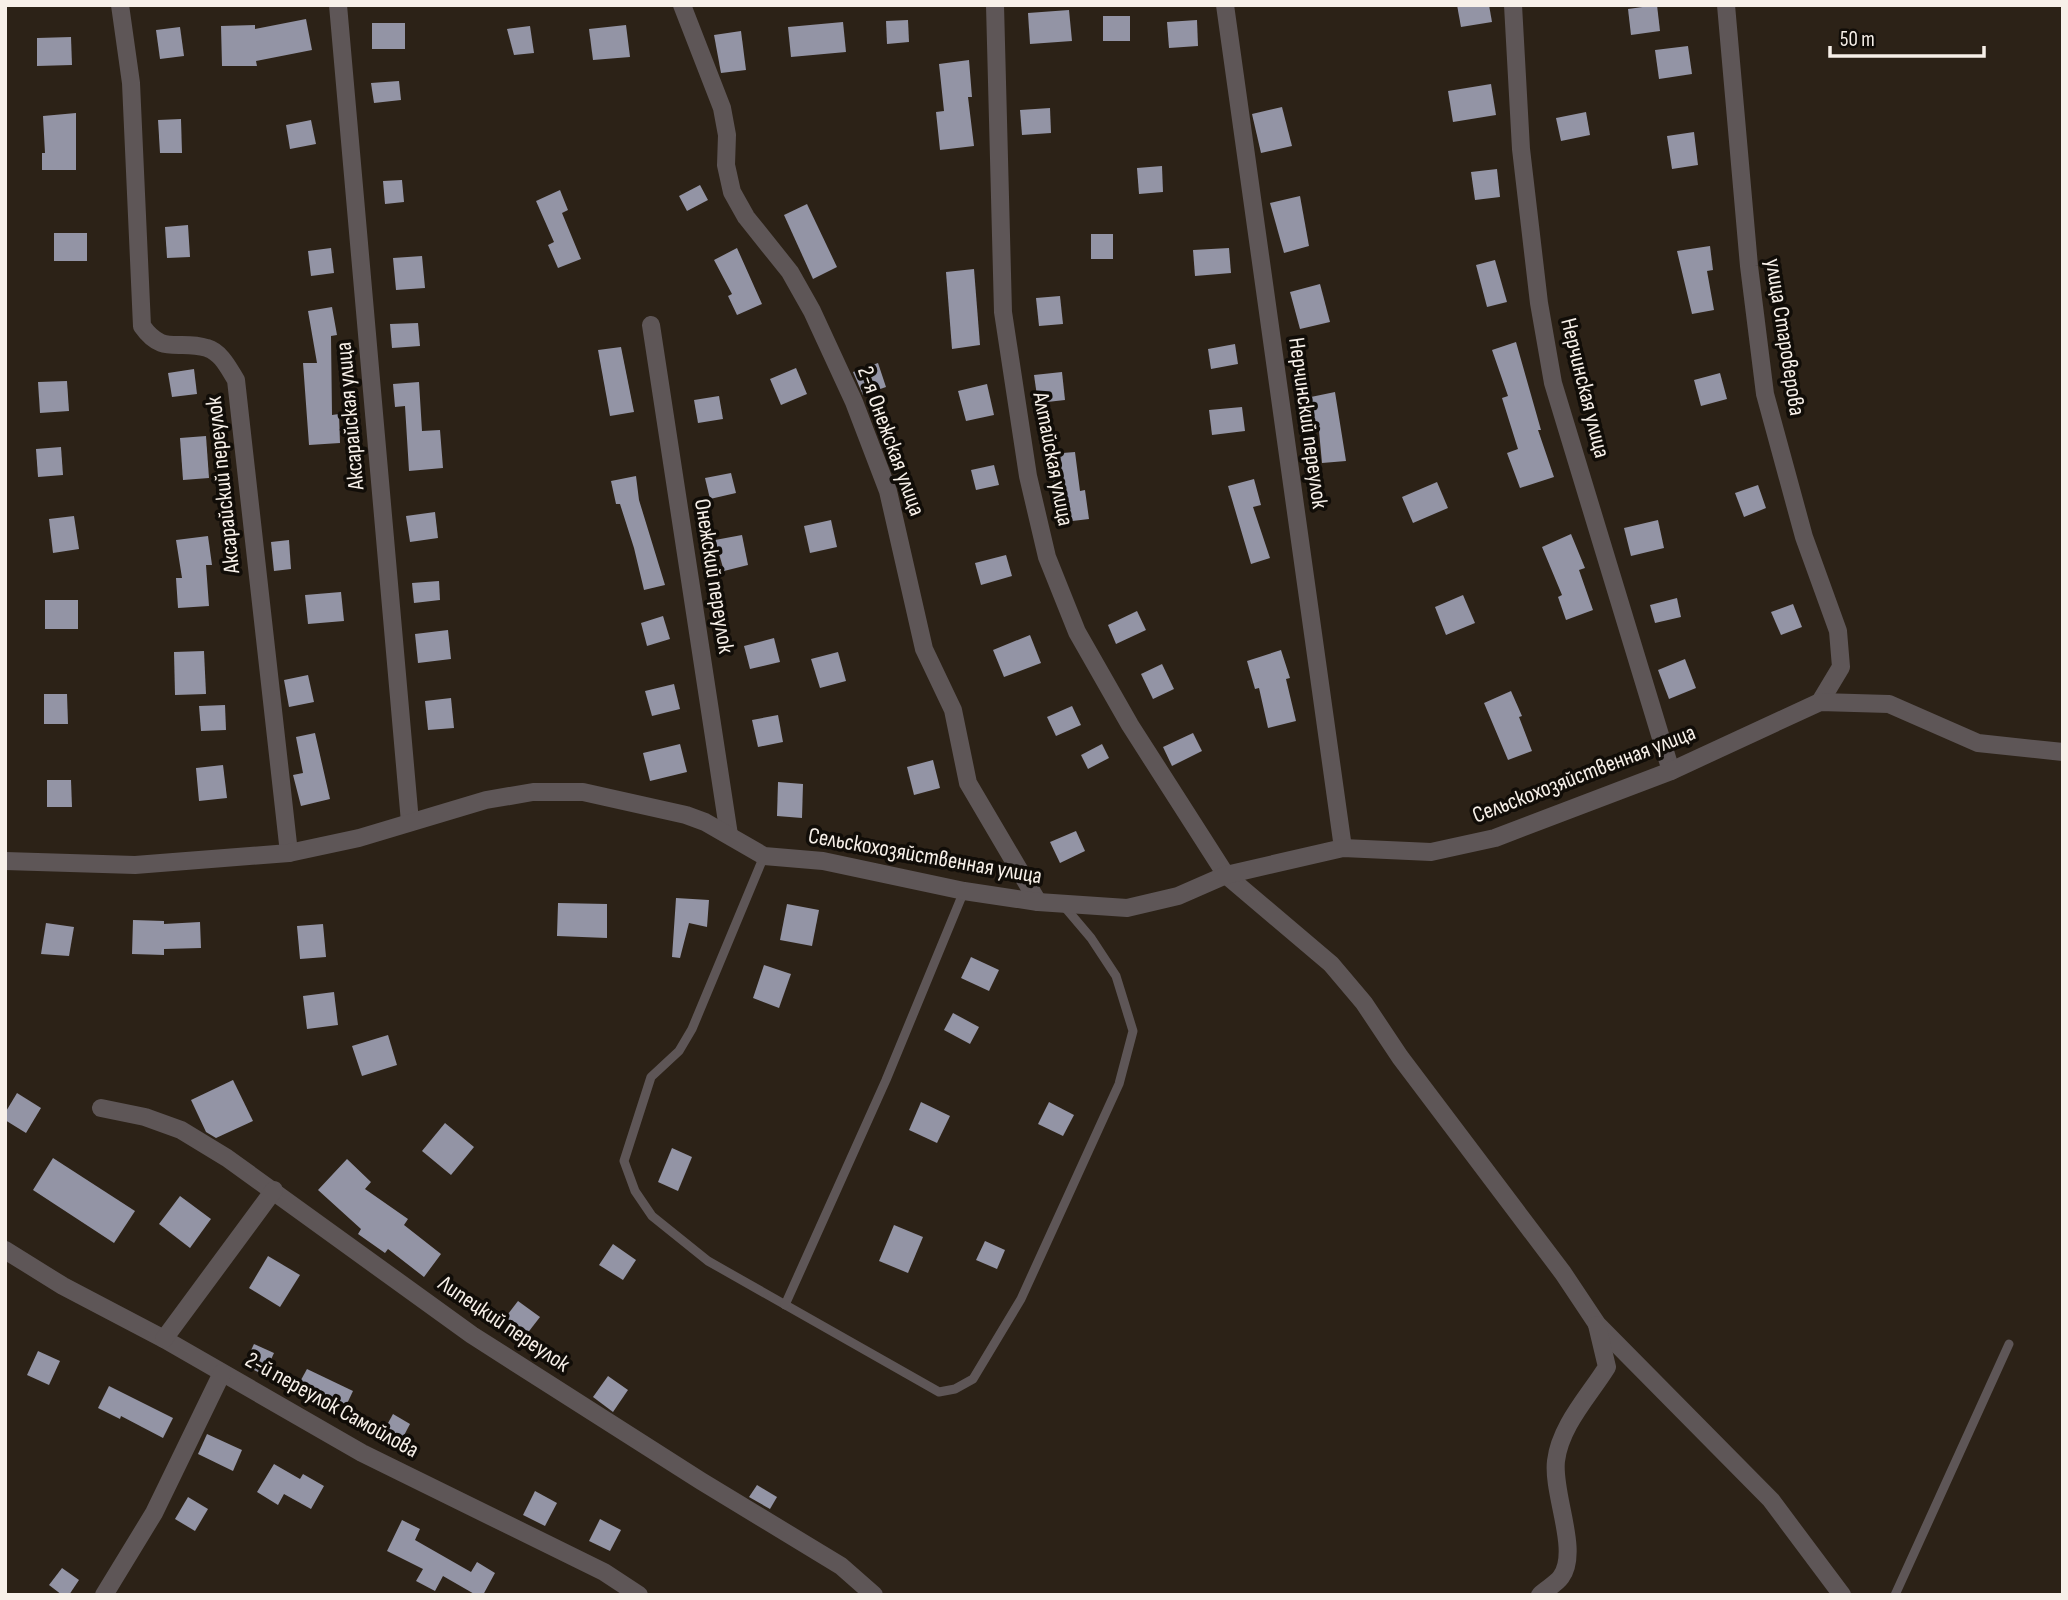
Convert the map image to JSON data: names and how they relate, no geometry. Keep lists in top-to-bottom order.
{
  "streets": {
    "street": [
      "улица Староверова",
      "Нерчинская улица",
      "Аксарайская улица",
      "Нерчинский переулок",
      "2-я Онежская улица",
      "Алтайская улица",
      "Аксарайский переулок",
      "Онежский переулок",
      "Сельскохозяйственная улица",
      "Липецкий переулок",
      "2-й переулок Самойлова"
    ]
  },
  "crossings": [
    ["улица Староверова", "Сельскохозяйственная улица"],
    ["Нерчинская улица", "Сельскохозяйственная улица"],
    ["Аксарайская улица", "Сельскохозяйственная улица"],
    ["Нерчинский переулок", "Сельскохозяйственная улица"],
    ["2-я Онежская улица", "Сельскохозяйственная улица"],
    ["Алтайская улица", "Сельскохозяйственная улица"],
    ["Аксарайский переулок", "Сельскохозяйственная улица"],
    ["Онежский переулок", "Сельскохозяйственная улица"]
  ],
  "scale_bar": "50 m"
}
